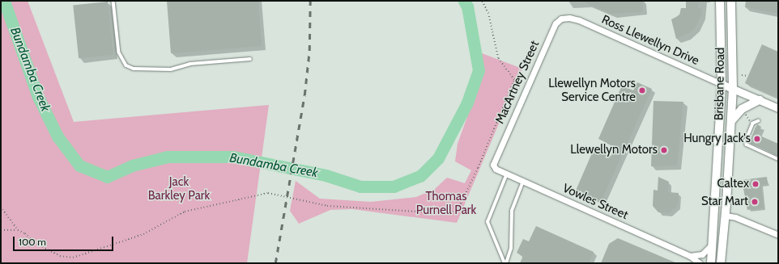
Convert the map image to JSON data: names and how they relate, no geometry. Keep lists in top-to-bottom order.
{
  "streets": {
    "main road": ["Brisbane Road"],
    "street": ["Ross Llewellyn Drive", "MacArtney Street", "Vowles Street"]
  },
  "crossings": [
    ["Ross Llewellyn Drive", "MacArtney Street"],
    ["Ross Llewellyn Drive", "Brisbane Road"],
    ["MacArtney Street", "Vowles Street"]
  ],
  "water": ["Bundamba Creek"],
  "parks": ["Jack Barkley Park", "Thomas Purnell Park"],
  "places": [
    "Llewellyn Motors Service Centre",
    "Hungry Jack's",
    "Llewellyn Motors",
    "Caltex",
    "Star Mart"
  ],
  "scale_bar": "100 m"
}
